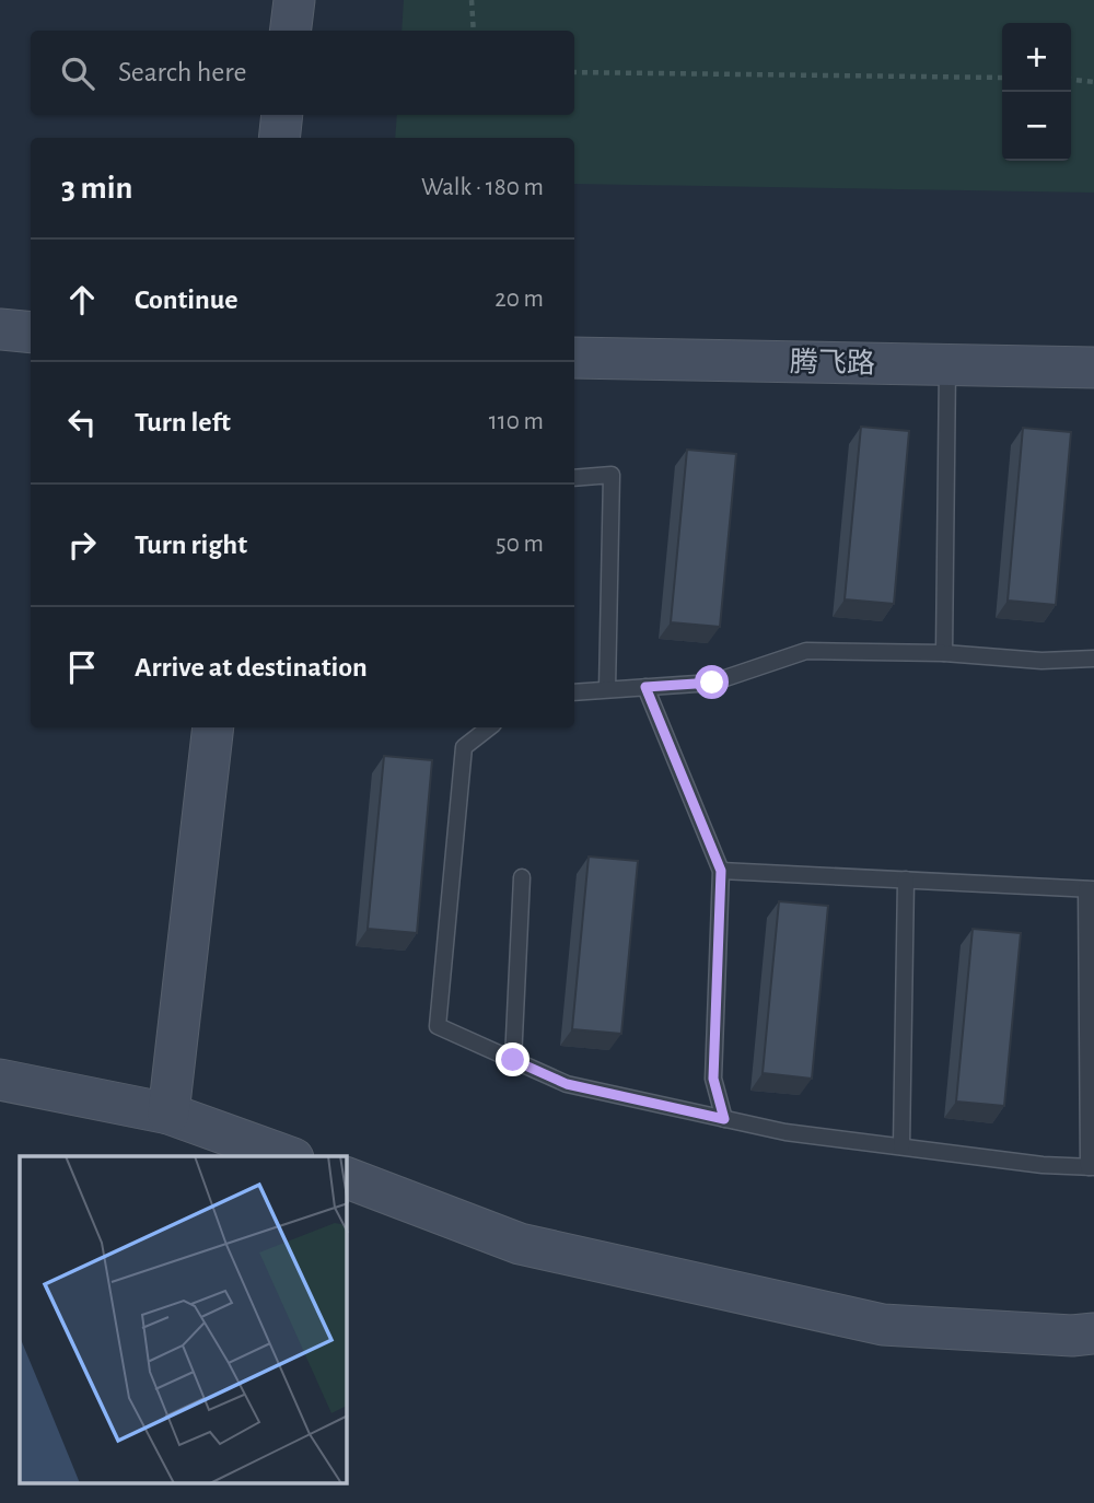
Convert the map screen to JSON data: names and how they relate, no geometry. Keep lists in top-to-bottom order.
{
  "streets": {
    "street": ["腾飞路"]
  },
  "page": {
    "map_buttons": ["+", "−"],
    "search": "Search here",
    "heading": ["3 min", "Walk · 180 m"],
    "list": [
      ["Continue", "20 m"],
      ["Turn left", "110 m"],
      ["Turn right", "50 m"],
      "Arrive at destination"
    ]
  }
}
